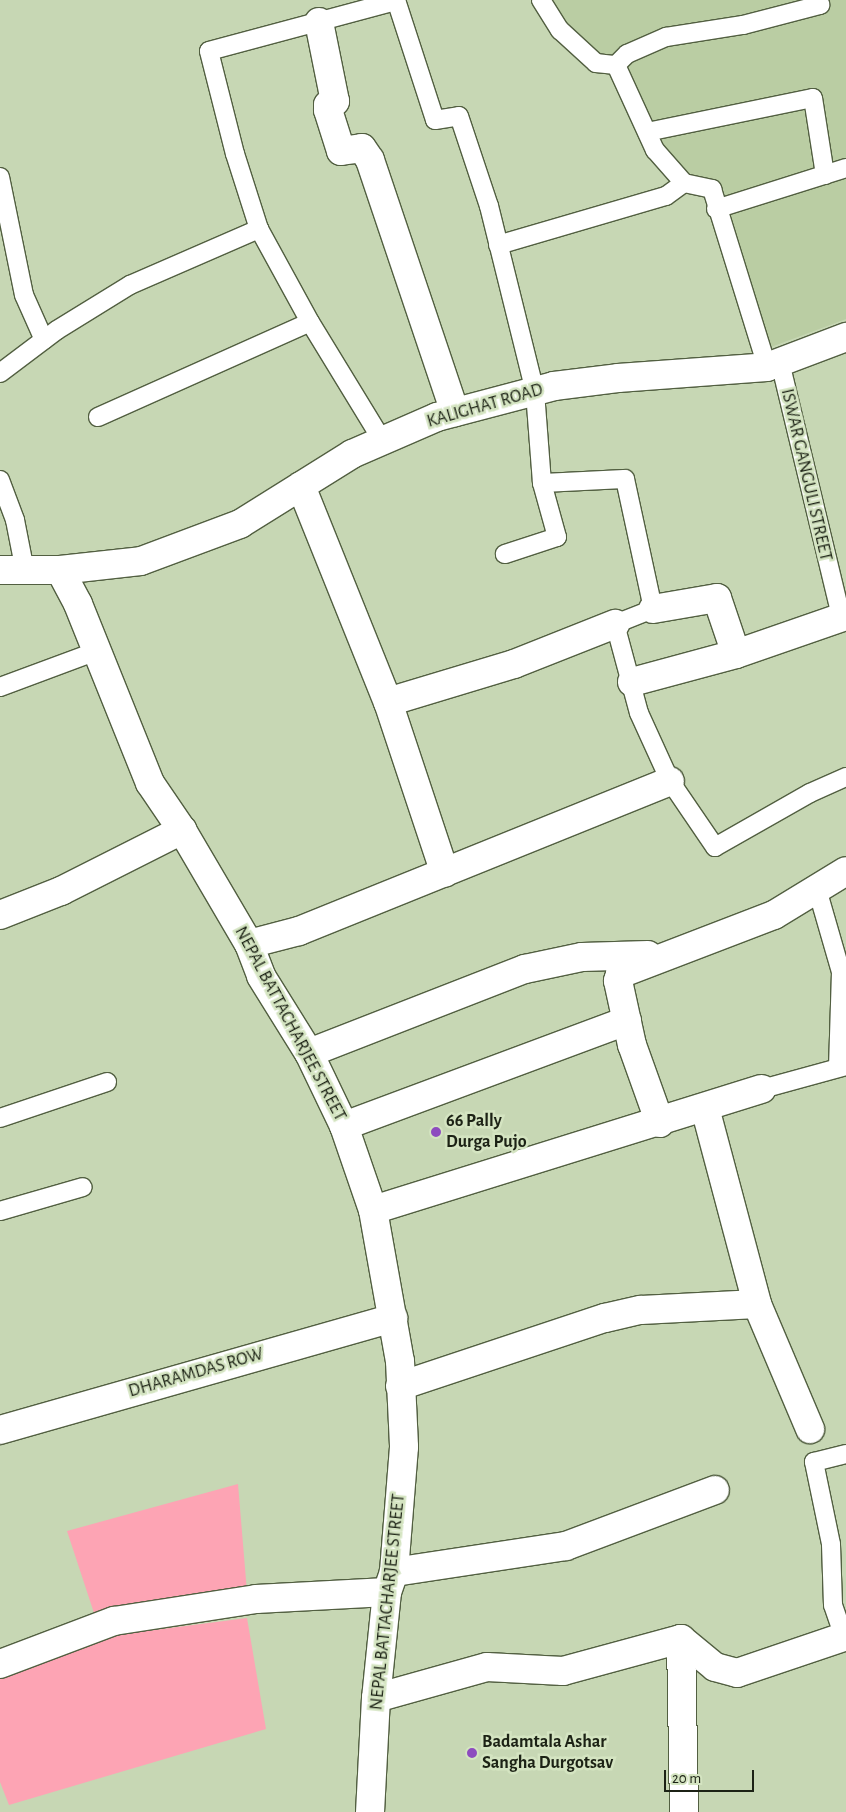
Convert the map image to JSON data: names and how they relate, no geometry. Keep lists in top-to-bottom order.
{
  "streets": {
    "street": [
      "KALIGHAT ROAD",
      "ISWAR GANGULI STREET",
      "NEPAL BATTACHARJEE STREET",
      "DHARAMDAS ROW"
    ]
  },
  "crossings": [
    ["KALIGHAT ROAD", "ISWAR GANGULI STREET"],
    ["KALIGHAT ROAD", "NEPAL BATTACHARJEE STREET"],
    ["NEPAL BATTACHARJEE STREET", "DHARAMDAS ROW"]
  ],
  "places": ["66 Pally Durga Pujo", "Badamtala Ashar Sangha Durgotsav"],
  "scale_bar": "20 m"
}
